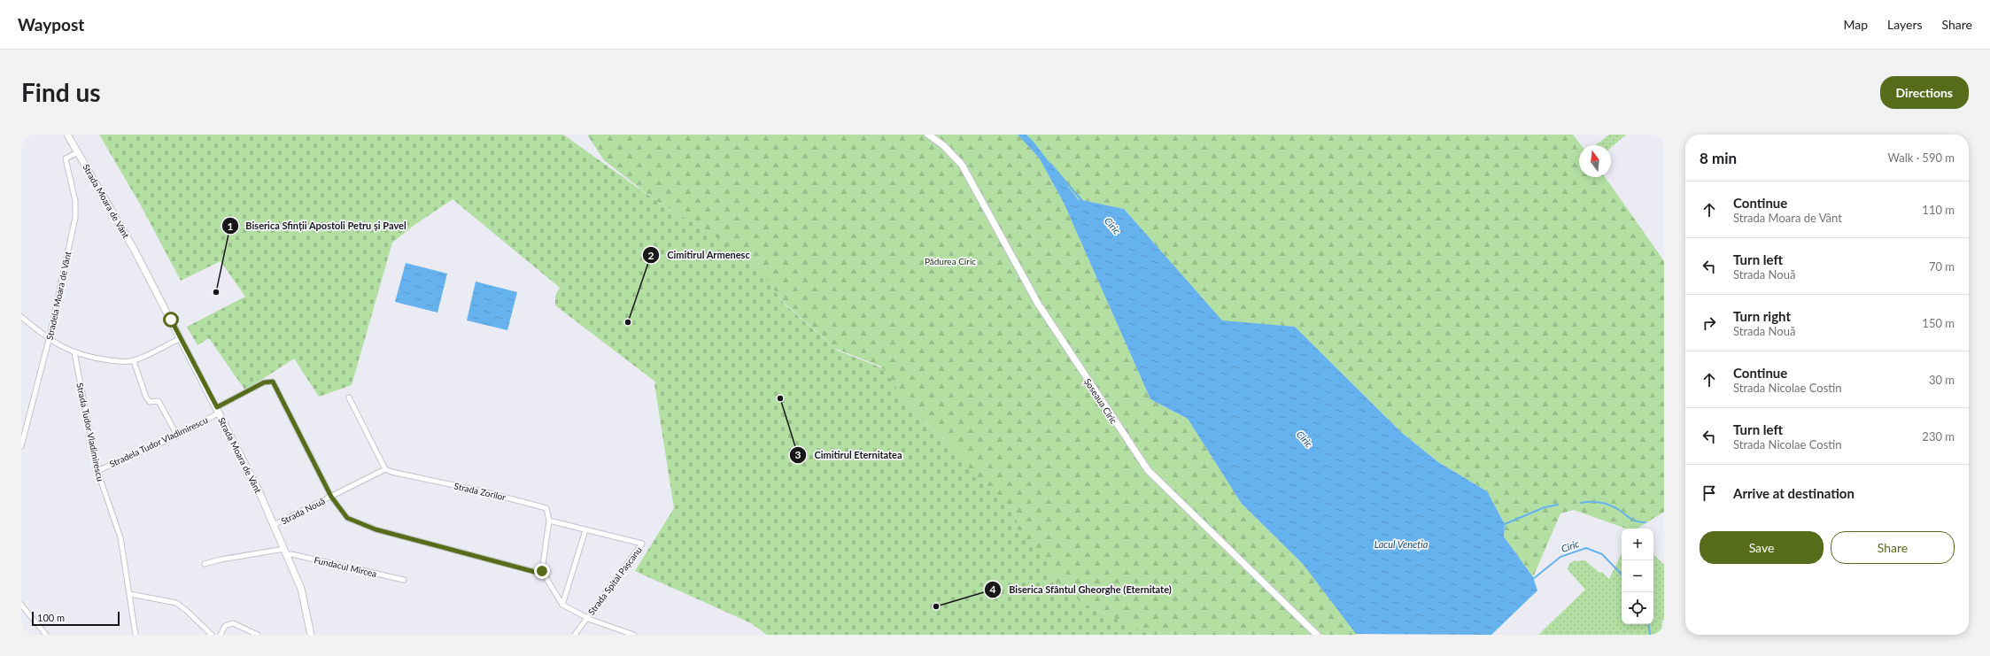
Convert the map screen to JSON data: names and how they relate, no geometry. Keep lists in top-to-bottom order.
{
  "streets": {
    "street": [
      "Strada Moara de Vânt",
      "Stradela Moara de Vânt",
      "Șoseaua Ciric",
      "Strada Tudor Vladimirescu",
      "Stradela Tudor Vladimirescu",
      "Strada Zorilor",
      "Strada Nouă",
      "Fundacul Mircea",
      "Strada Spital Pașcanu"
    ]
  },
  "crossings": [
    ["Strada Moara de Vânt", "Stradela Moara de Vânt"],
    ["Strada Moara de Vânt", "Stradela Tudor Vladimirescu"],
    ["Strada Moara de Vânt", "Strada Nouă"],
    ["Strada Moara de Vânt", "Fundacul Mircea"],
    ["Strada Tudor Vladimirescu", "Stradela Tudor Vladimirescu"],
    ["Stradela Tudor Vladimirescu", "Strada Nouă"],
    ["Strada Zorilor", "Strada Nouă"]
  ],
  "water": ["Ciric", "Lacul Veneția"],
  "parks": ["Pădurea Ciric"],
  "places": [
    "Biserica Sfinții Apostoli Petru și Pavel",
    "Cimitirul Armenesc",
    "Cimitirul Eternitatea",
    "Biserica Sfântul Gheorghe (Eternitate)"
  ],
  "scale_bar": "100 m",
  "north": "top",
  "page": {
    "header": "Waypost",
    "nav": ["Map", "Layers", "Share"],
    "buttons": [
      "Directions",
      ["Save", "Share"]
    ],
    "title": "Find us",
    "heading": ["8 min", "Walk · 590 m"],
    "list": [
      ["Continue", "Strada Moara de Vânt", "110 m"],
      ["Turn left", "Strada Nouă", "70 m"],
      ["Turn right", "Strada Nouă", "150 m"],
      ["Continue", "Strada Nicolae Costin", "30 m"],
      ["Turn left", "Strada Nicolae Costin", "230 m"],
      "Arrive at destination"
    ],
    "map_buttons": ["+", "−"],
    "scale": "100 m"
  }
}
